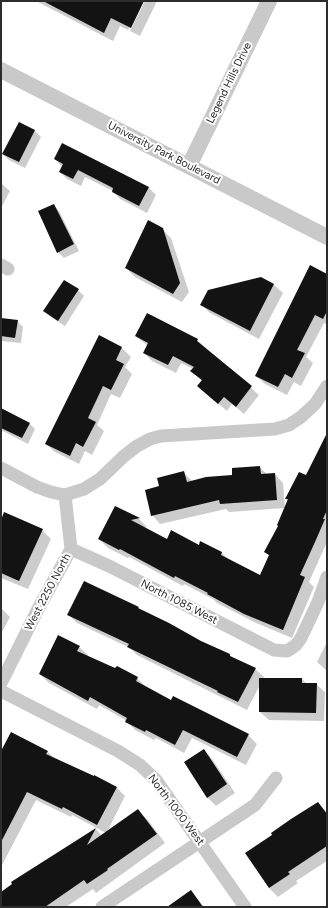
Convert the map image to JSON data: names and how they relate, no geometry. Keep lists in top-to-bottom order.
{
  "streets": {
    "street": [
      "Legend Hills Drive",
      "University Park Boulevard",
      "West 2250 North",
      "North 1085 West",
      "North 1000 West"
    ]
  },
  "crossings": [
    ["Legend Hills Drive", "University Park Boulevard"],
    ["West 2250 North", "North 1085 West"]
  ]
}
